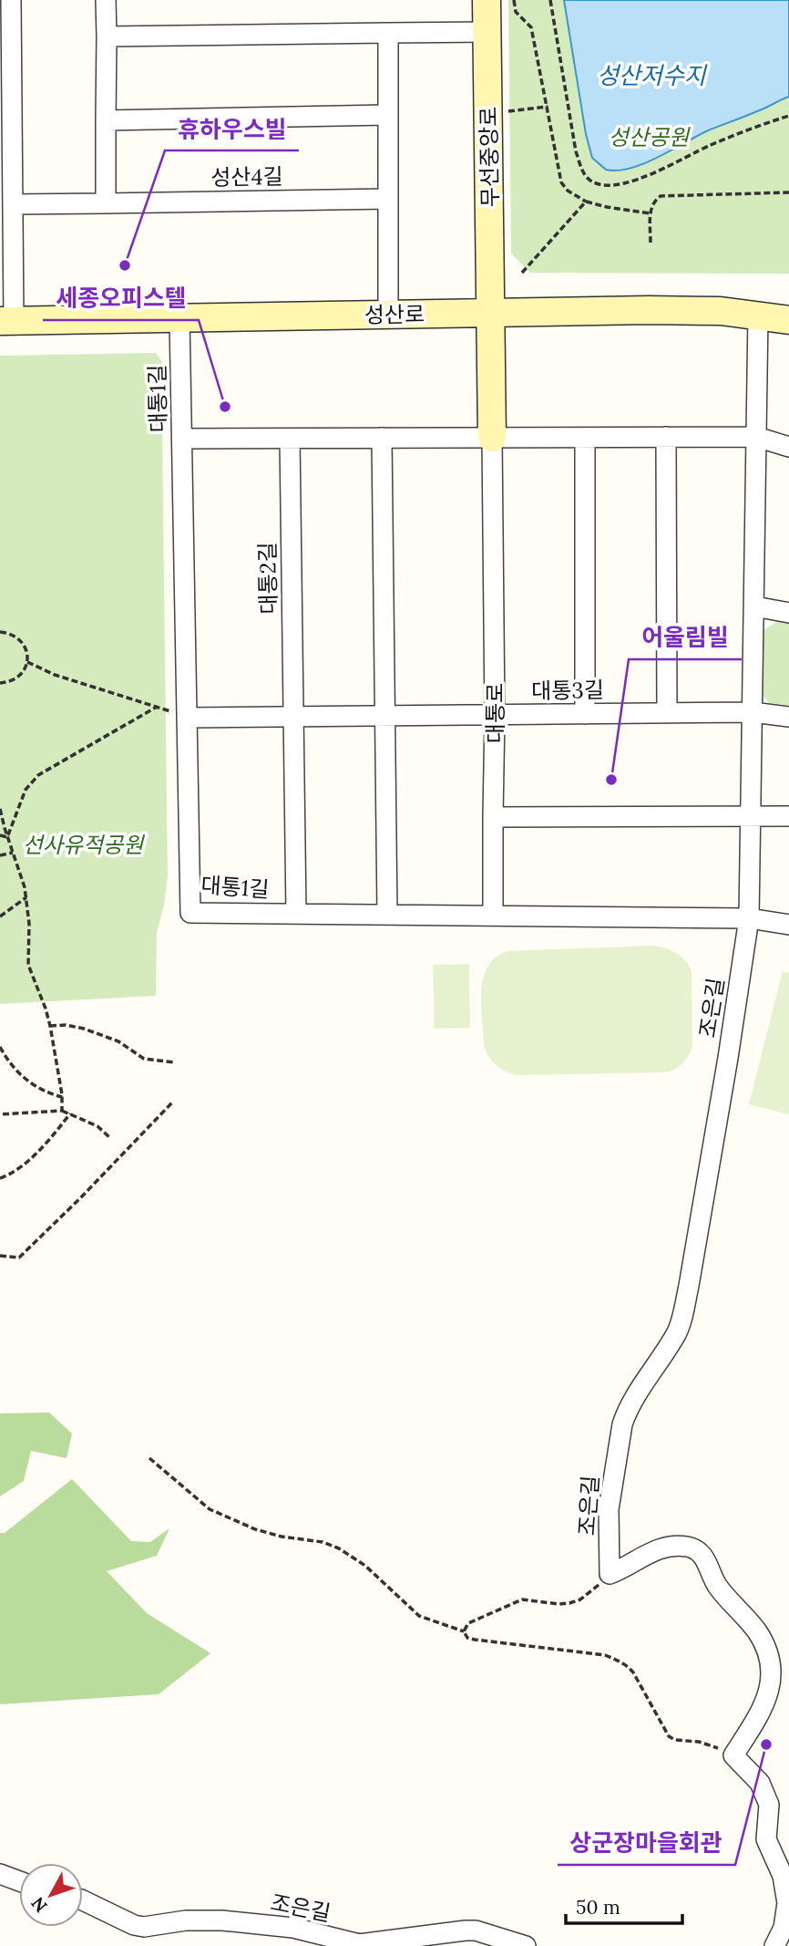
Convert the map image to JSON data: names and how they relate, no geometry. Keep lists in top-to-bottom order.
{
  "streets": {
    "street": [
      "무선중앙로",
      "성산4길",
      "성산로",
      "대통1길",
      "대통2길",
      "대통3길",
      "대통로",
      "조은길"
    ]
  },
  "crossings": [
    ["무선중앙로", "성산로"],
    ["무선중앙로", "대통로"],
    ["성산로", "대통1길"],
    ["성산로", "대통로"],
    ["대통1길", "대통3길"],
    ["대통1길", "대통로"],
    ["대통1길", "조은길"],
    ["대통2길", "대통3길"],
    ["대통3길", "대통로"],
    ["대통3길", "조은길"]
  ],
  "water": ["성산저수지"],
  "parks": ["성산공원", "선사유적공원"],
  "places": [
    "휴하우스빌",
    "세종오피스텔",
    "어울림빌",
    "상군장마을회관"
  ],
  "scale_bar": "50 m",
  "north": "bottom left"
}
